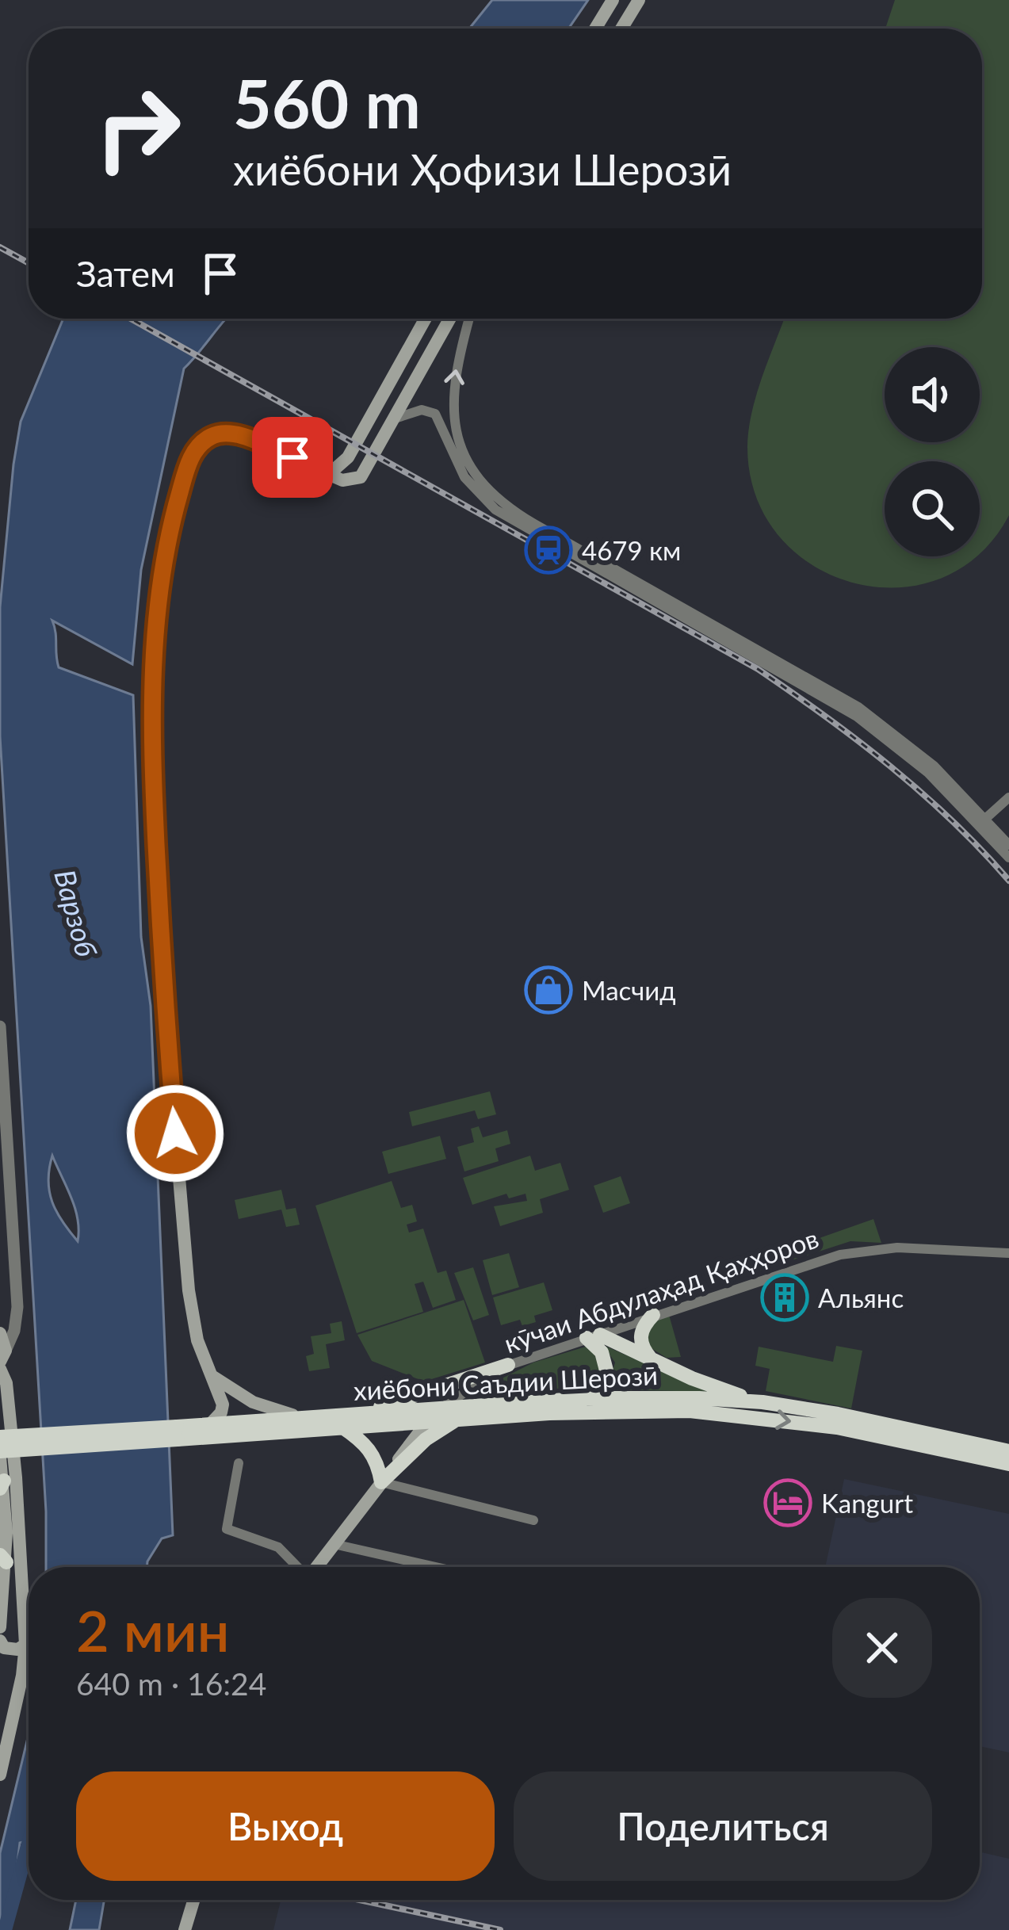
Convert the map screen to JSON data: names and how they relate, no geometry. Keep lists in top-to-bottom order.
{
  "streets": {
    "highway": ["хиёбони Саъдии Шерозӣ"],
    "main road": ["кӯчаи Абдулаҳад Қаҳҳоров"]
  },
  "crossings": [
    ["кӯчаи Абдулаҳад Қаҳҳоров", "хиёбони Саъдии Шерозӣ"]
  ],
  "water": ["Варзоб"],
  "places": {
    "station": ["4679 км"],
    "shop": ["Масчид"],
    "building": ["Альянс"],
    "hotel": ["Kangurt"]
  },
  "page": {
    "turn": ["560 m", "хиёбони Ҳофизи Шерозӣ"],
    "then": "Затем",
    "heading": ["2 мин", "640 m · 16:24"],
    "buttons": ["Выход", "Поделиться"]
  }
}
